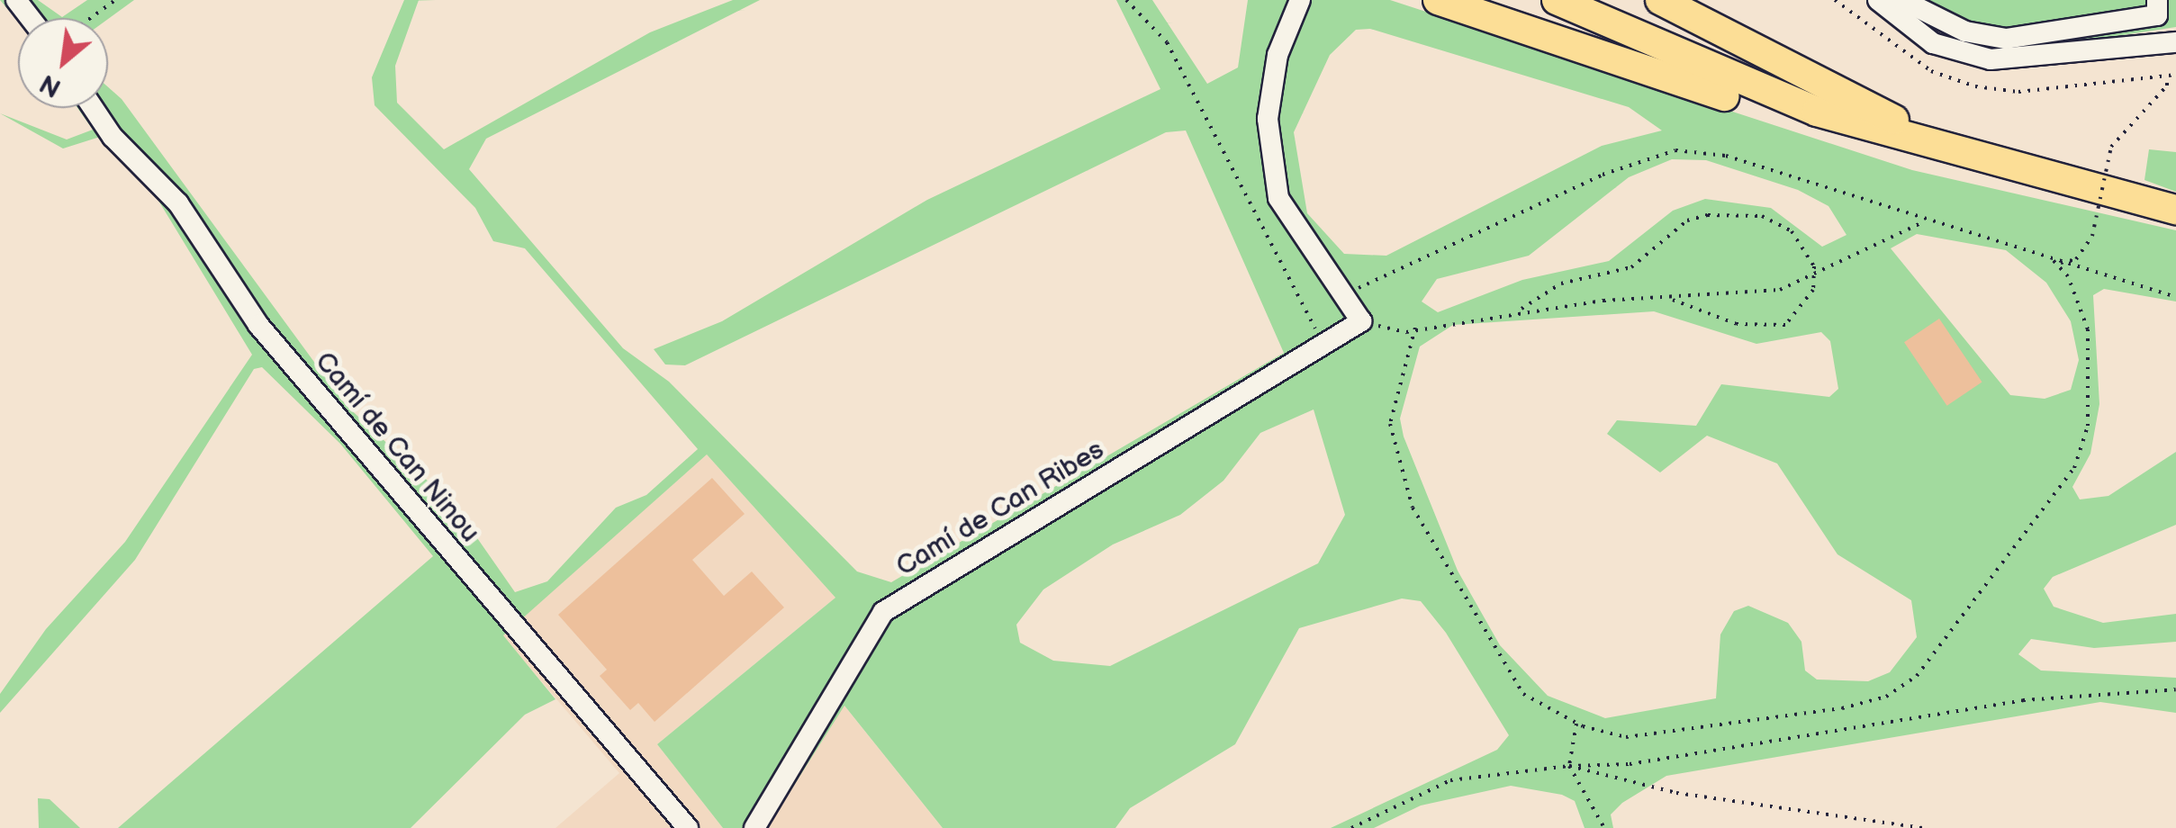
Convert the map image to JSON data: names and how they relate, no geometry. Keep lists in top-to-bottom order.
{
  "streets": {
    "street": ["Camí de Can Ninou", "Camí de Can Ribes"]
  },
  "north": "bottom left"
}
